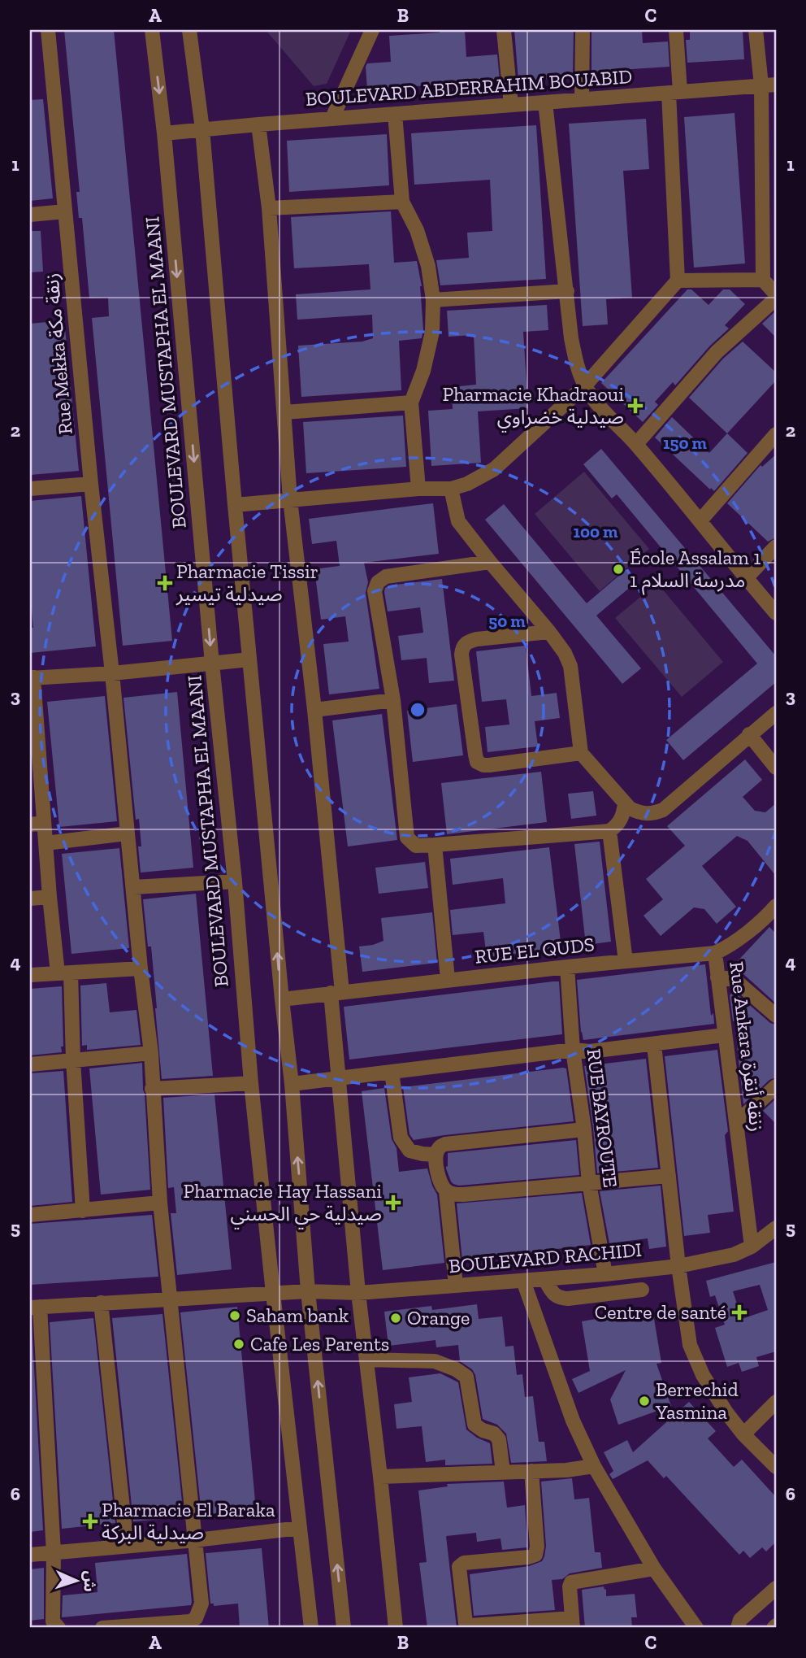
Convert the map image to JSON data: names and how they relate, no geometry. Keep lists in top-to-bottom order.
{
  "streets": {
    "street": [
      "BOULEVARD ABDERRAHIM BOUABID",
      "Rue Mekka زنقة مكة",
      "BOULEVARD MUSTAPHA EL MAANI",
      "RUE EL QUDS",
      "Rue Ankara زنقة أنقرة",
      "RUE BAYROUTE",
      "BOULEVARD RACHIDI"
    ]
  },
  "crossings": [
    ["BOULEVARD ABDERRAHIM BOUABID", "BOULEVARD MUSTAPHA EL MAANI"],
    ["Rue Mekka زنقة مكة", "BOULEVARD RACHIDI"],
    ["BOULEVARD MUSTAPHA EL MAANI", "BOULEVARD RACHIDI"],
    ["RUE EL QUDS", "Rue Ankara زنقة أنقرة"],
    ["RUE EL QUDS", "RUE BAYROUTE"],
    ["Rue Ankara زنقة أنقرة", "BOULEVARD RACHIDI"],
    ["RUE BAYROUTE", "BOULEVARD RACHIDI"]
  ],
  "places": {
    "health": [
      "Pharmacie Khadraoui صيدلية خضراوي",
      "Pharmacie Tissir صيدلية تيسير",
      "Pharmacie Hay Hassani صيدلية حي الحسني",
      "Centre de santé",
      "Pharmacie El Baraka صيدلية البركة"
    ],
    "other": [
      "École Assalam 1 مدرسة السلام 1",
      "Saham bank",
      "Orange",
      "Cafe Les Parents",
      "Berrechid Yasmina"
    ]
  },
  "north": "right",
  "grid": {
    "columns": ["A", "B", "C"],
    "rows": [
      "1",
      "2",
      "3",
      "4",
      "5",
      "6"
    ]
  },
  "rings": ["150 m", "100 m", "50 m"]
}
